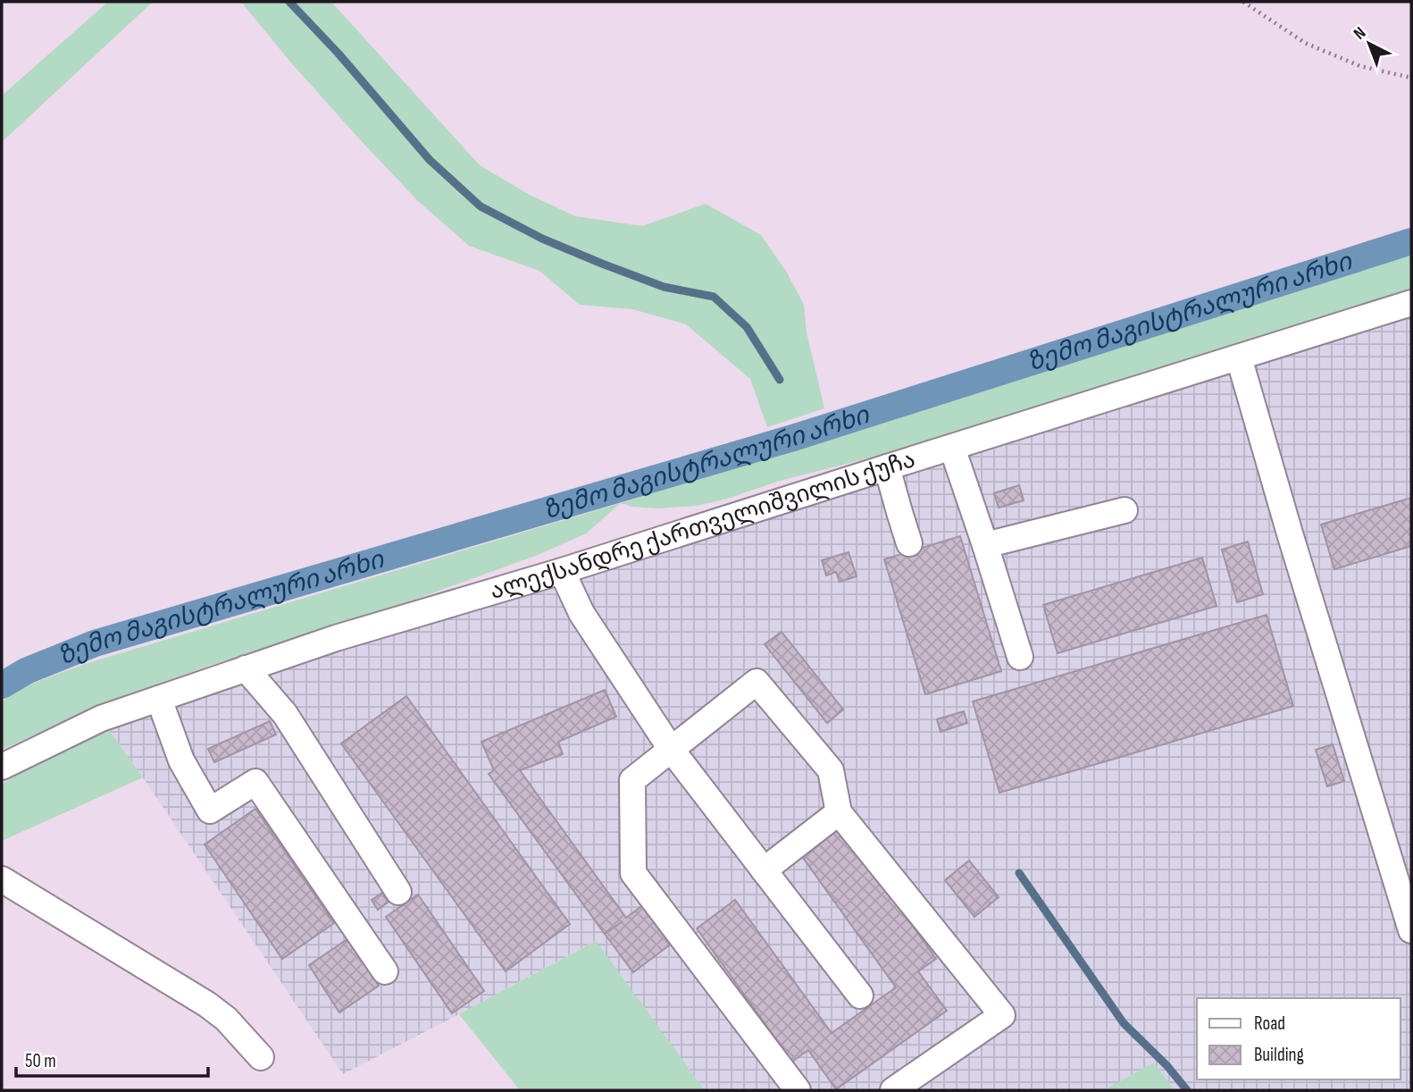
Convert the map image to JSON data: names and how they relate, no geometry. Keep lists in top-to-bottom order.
{
  "streets": {
    "street": ["ალექსანდრე ქართველიშვილის ქუჩა"]
  },
  "water": ["ზემო მაგისტრალური არხი"],
  "legend": ["Road", "Building"],
  "scale_bar": "50 m",
  "north": "top left"
}
